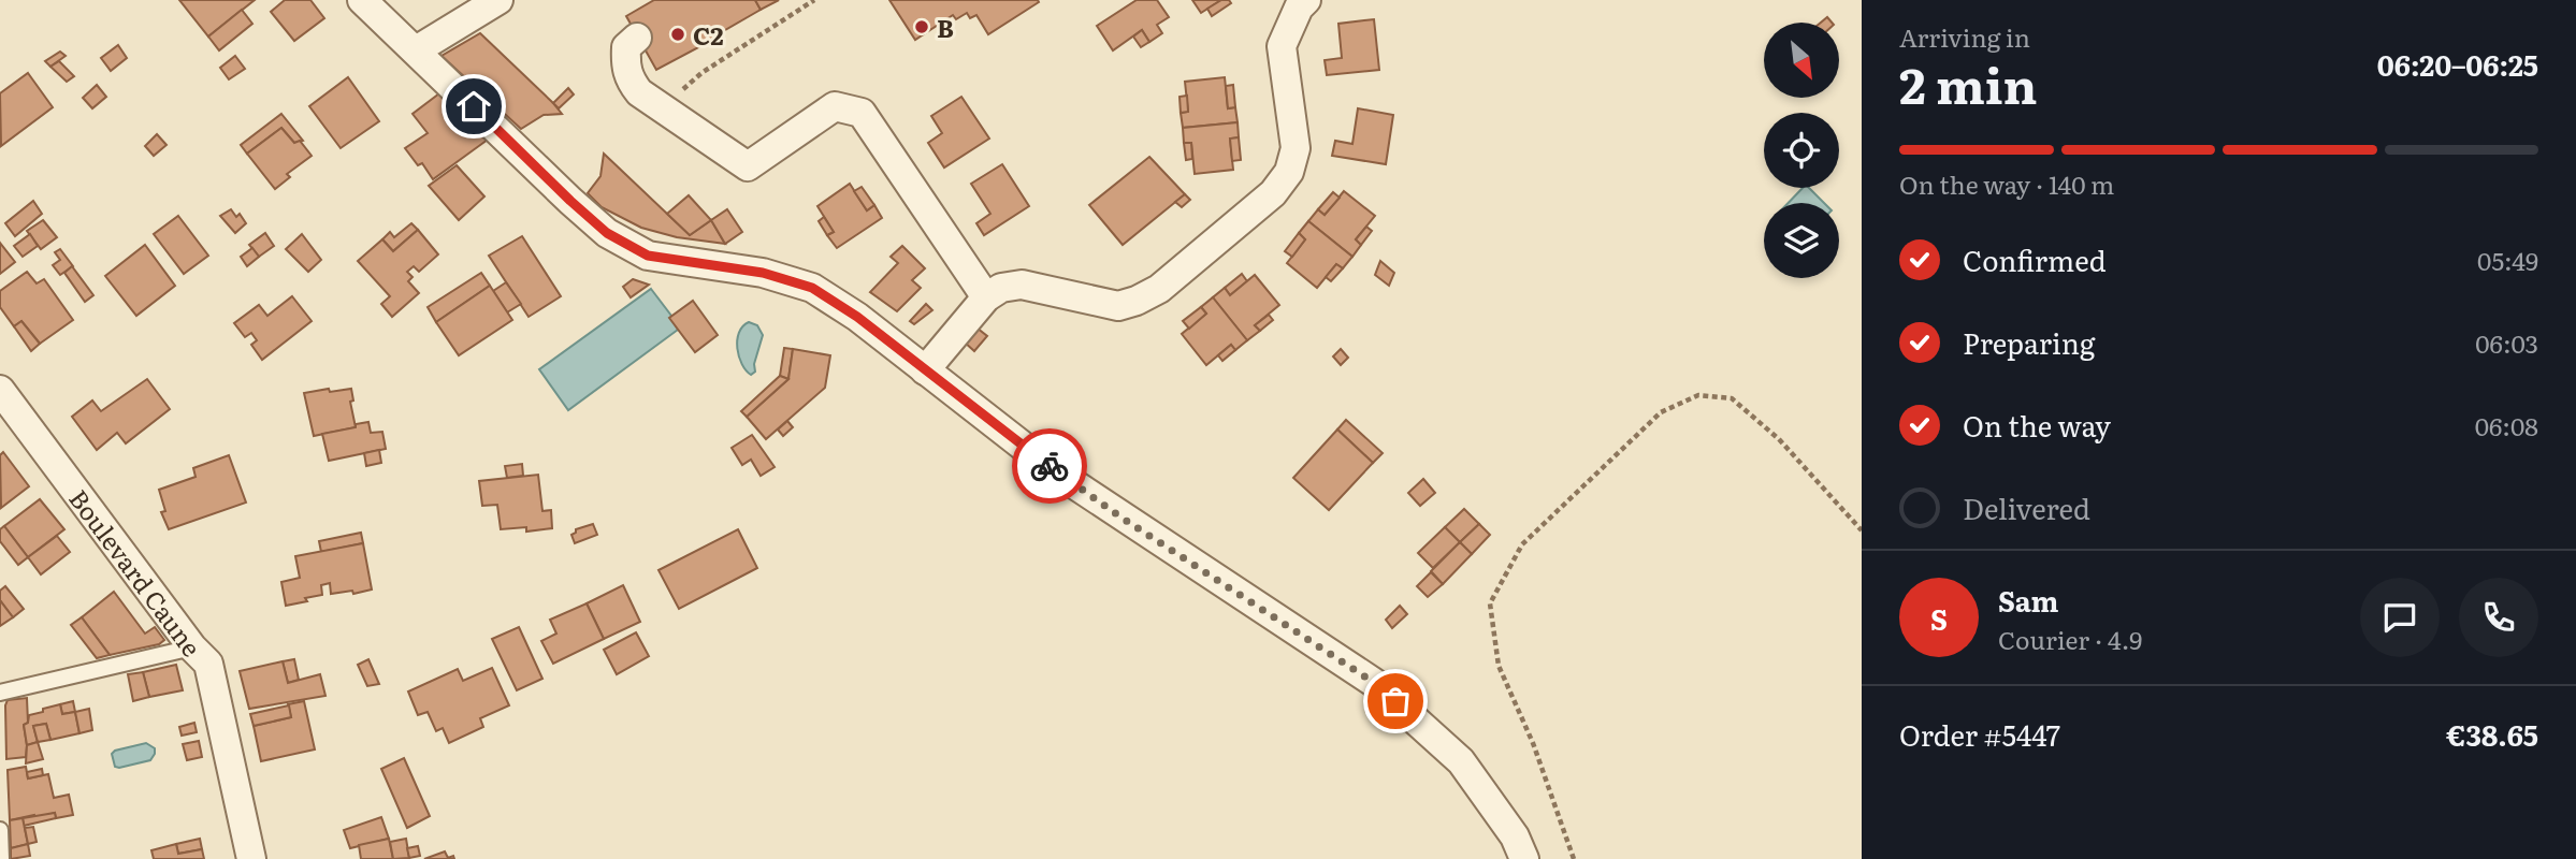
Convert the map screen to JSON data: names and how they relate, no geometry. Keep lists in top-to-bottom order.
{
  "streets": {
    "street": ["Boulevard Caune"]
  },
  "places": ["B", "C2"],
  "north": "bottom right",
  "page": {
    "heading": ["2 min", "Arriving in", "06:20–06:25"],
    "panel": [
      "Sam",
      "Courier · 4.9",
      "Order #5447",
      "€38.65"
    ],
    "bar": "On the way · 140 m",
    "list": [
      ["Confirmed", "05:49"],
      ["Preparing", "06:03"],
      ["On the way", "06:08"],
      "Delivered"
    ],
    "round": "S"
  }
}
